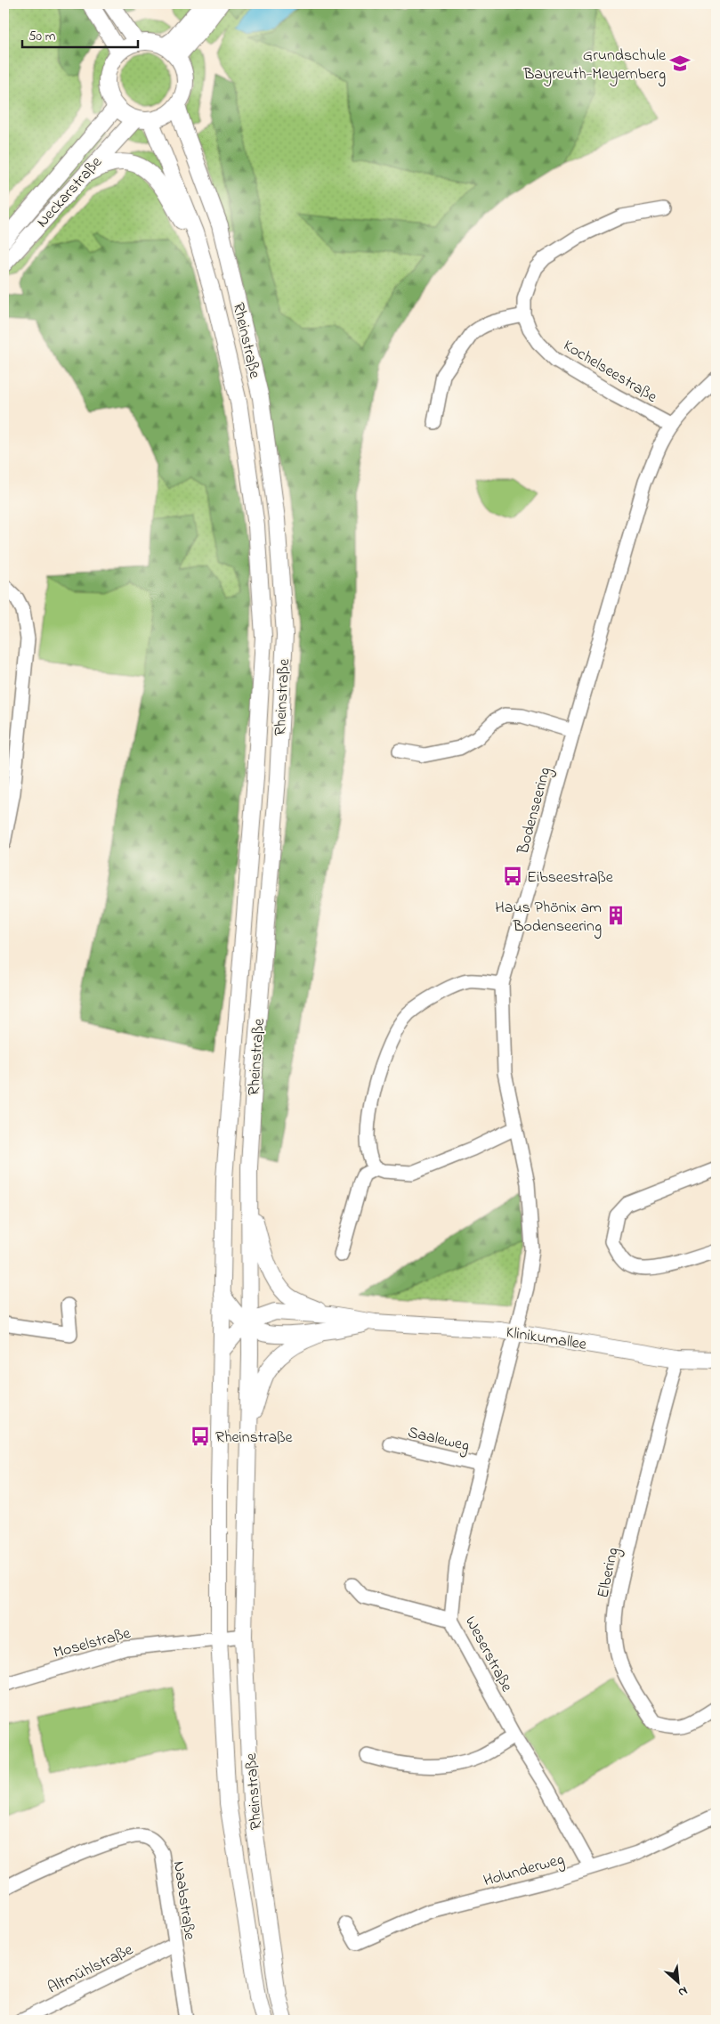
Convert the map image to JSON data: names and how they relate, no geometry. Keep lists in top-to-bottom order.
{
  "streets": {
    "street": [
      "Neckarstraße",
      "Rheinstraße",
      "Kochelseestraße",
      "Bodenseering",
      "Klinikumallee",
      "Saaleweg",
      "Elbering",
      "Moselstraße",
      "Weserstraße",
      "Holunderweg",
      "Naabstraße",
      "Altmühlstraße"
    ]
  },
  "crossings": [
    ["Neckarstraße", "Rheinstraße"],
    ["Rheinstraße", "Klinikumallee"],
    ["Rheinstraße", "Moselstraße"],
    ["Kochelseestraße", "Bodenseering"],
    ["Bodenseering", "Klinikumallee"],
    ["Bodenseering", "Weserstraße"],
    ["Klinikumallee", "Elbering"],
    ["Klinikumallee", "Weserstraße"],
    ["Saaleweg", "Weserstraße"],
    ["Weserstraße", "Holunderweg"],
    ["Naabstraße", "Altmühlstraße"]
  ],
  "places": {
    "school or university": ["Grundschule Bayreuth-Meyernberg"],
    "bus stop": ["Eibseestraße", "Rheinstraße"],
    "building": ["Haus Phönix am Bodenseering"]
  },
  "scale_bar": "50 m",
  "north": "bottom right"
}
